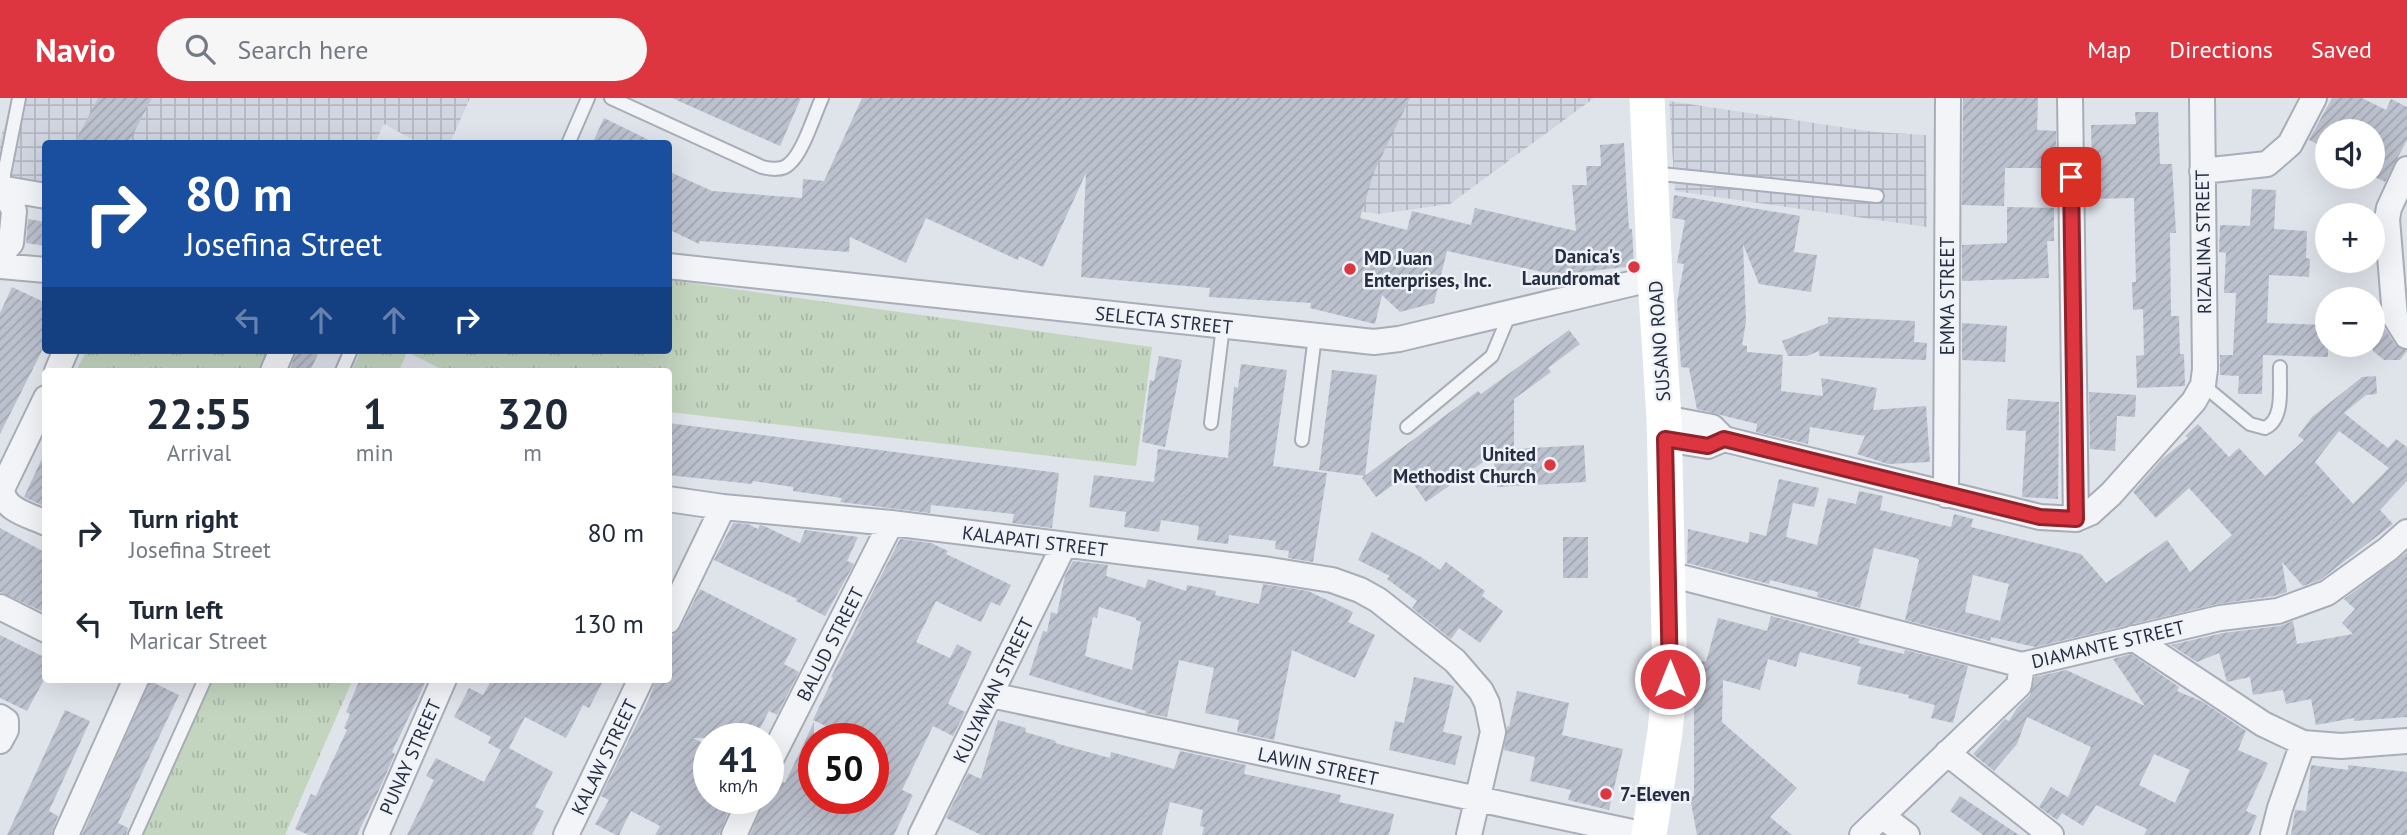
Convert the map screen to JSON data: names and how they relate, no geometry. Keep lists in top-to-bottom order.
{
  "streets": {
    "main road": ["SUSANO ROAD"],
    "street": [
      "RIZALINA STREET",
      "EMMA STREET",
      "SELECTA STREET",
      "KALAPATI STREET",
      "BALUD STREET",
      "DIAMANTE STREET",
      "KULYAWAN STREET",
      "PUNAY STREET",
      "KALAW STREET",
      "LAWIN STREET"
    ]
  },
  "crossings": [
    ["SELECTA STREET", "SUSANO ROAD"],
    ["SUSANO ROAD", "DIAMANTE STREET"],
    ["SUSANO ROAD", "LAWIN STREET"],
    ["KALAPATI STREET", "BALUD STREET"],
    ["KALAPATI STREET", "KULYAWAN STREET"],
    ["KALAPATI STREET", "LAWIN STREET"],
    ["KULYAWAN STREET", "LAWIN STREET"]
  ],
  "places": [
    "Danica's Laundromat",
    "MD Juan Enterprises, Inc.",
    "United Methodist Church",
    "7-Eleven"
  ],
  "page": {
    "header": "Navio",
    "search": "Search here",
    "nav": ["Map", "Directions", "Saved"],
    "map_buttons": ["+", "−"],
    "turn": ["80 m", "Josefina Street"],
    "eta": [
      "22:55",
      "Arrival",
      "1",
      "min",
      "320",
      "m"
    ],
    "list": [
      {
        "name": "Turn right",
        "note": "Josefina Street",
        "value": "80 m"
      },
      {
        "name": "Turn left",
        "note": "Maricar Street",
        "value": "130 m"
      }
    ],
    "speed": "41 km/h",
    "limit": "50"
  }
}
